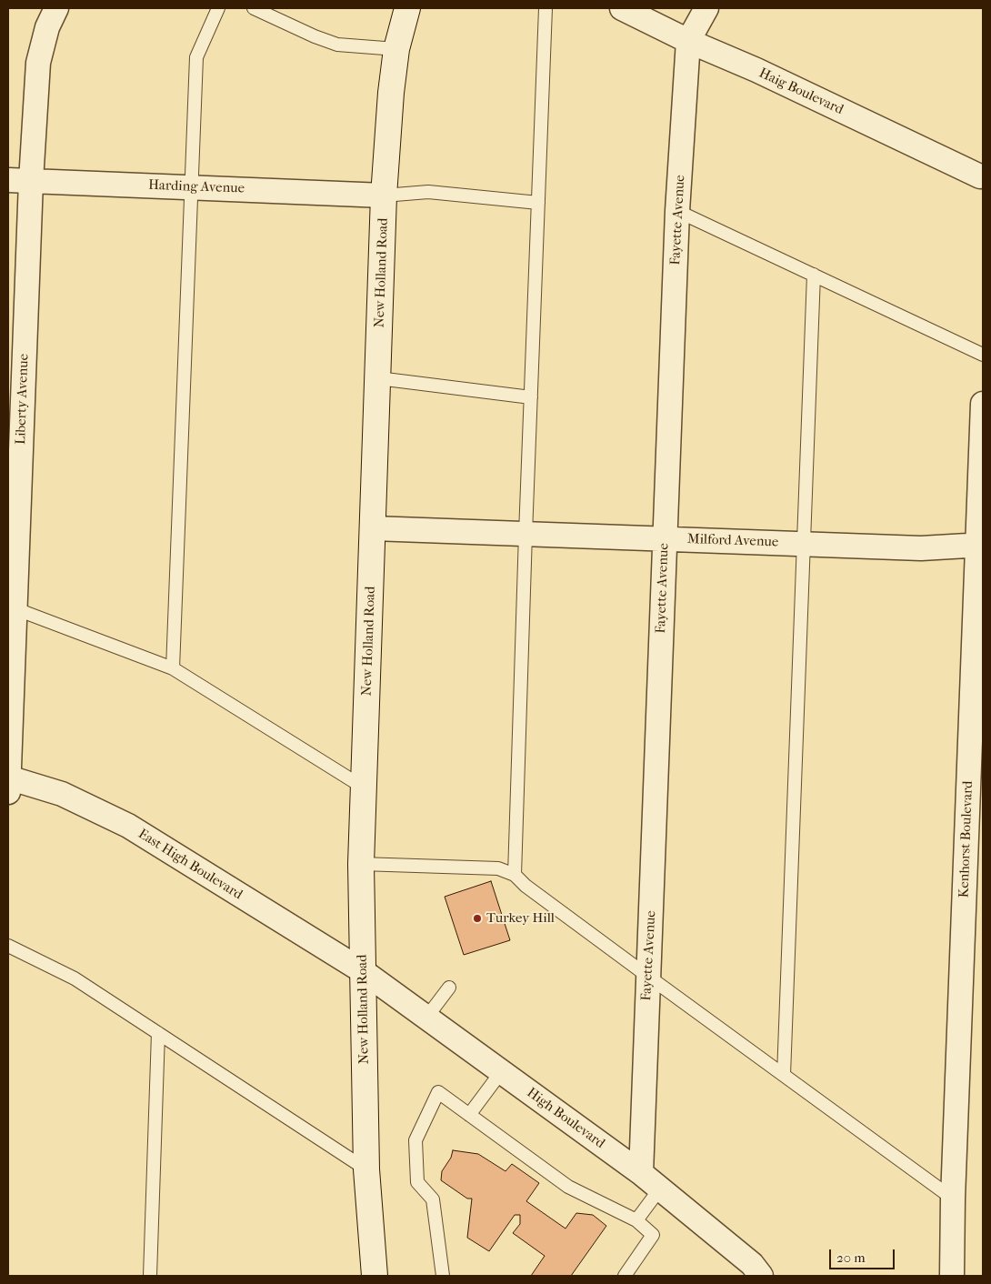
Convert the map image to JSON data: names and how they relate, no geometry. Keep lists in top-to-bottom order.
{
  "streets": {
    "main road": ["New Holland Road"],
    "street": [
      "Haig Boulevard",
      "Harding Avenue",
      "Fayette Avenue",
      "Liberty Avenue",
      "Milford Avenue",
      "Kenhorst Boulevard",
      "East High Boulevard",
      "High Boulevard"
    ]
  },
  "crossings": [
    ["Haig Boulevard", "Fayette Avenue"],
    ["Harding Avenue", "New Holland Road"],
    ["Harding Avenue", "Liberty Avenue"],
    ["Fayette Avenue", "Milford Avenue"],
    ["Fayette Avenue", "High Boulevard"],
    ["New Holland Road", "Milford Avenue"],
    ["New Holland Road", "East High Boulevard"],
    ["New Holland Road", "High Boulevard"],
    ["Liberty Avenue", "East High Boulevard"],
    ["Milford Avenue", "Kenhorst Boulevard"],
    ["East High Boulevard", "High Boulevard"]
  ],
  "places": ["Turkey Hill"],
  "scale_bar": "20 m"
}
